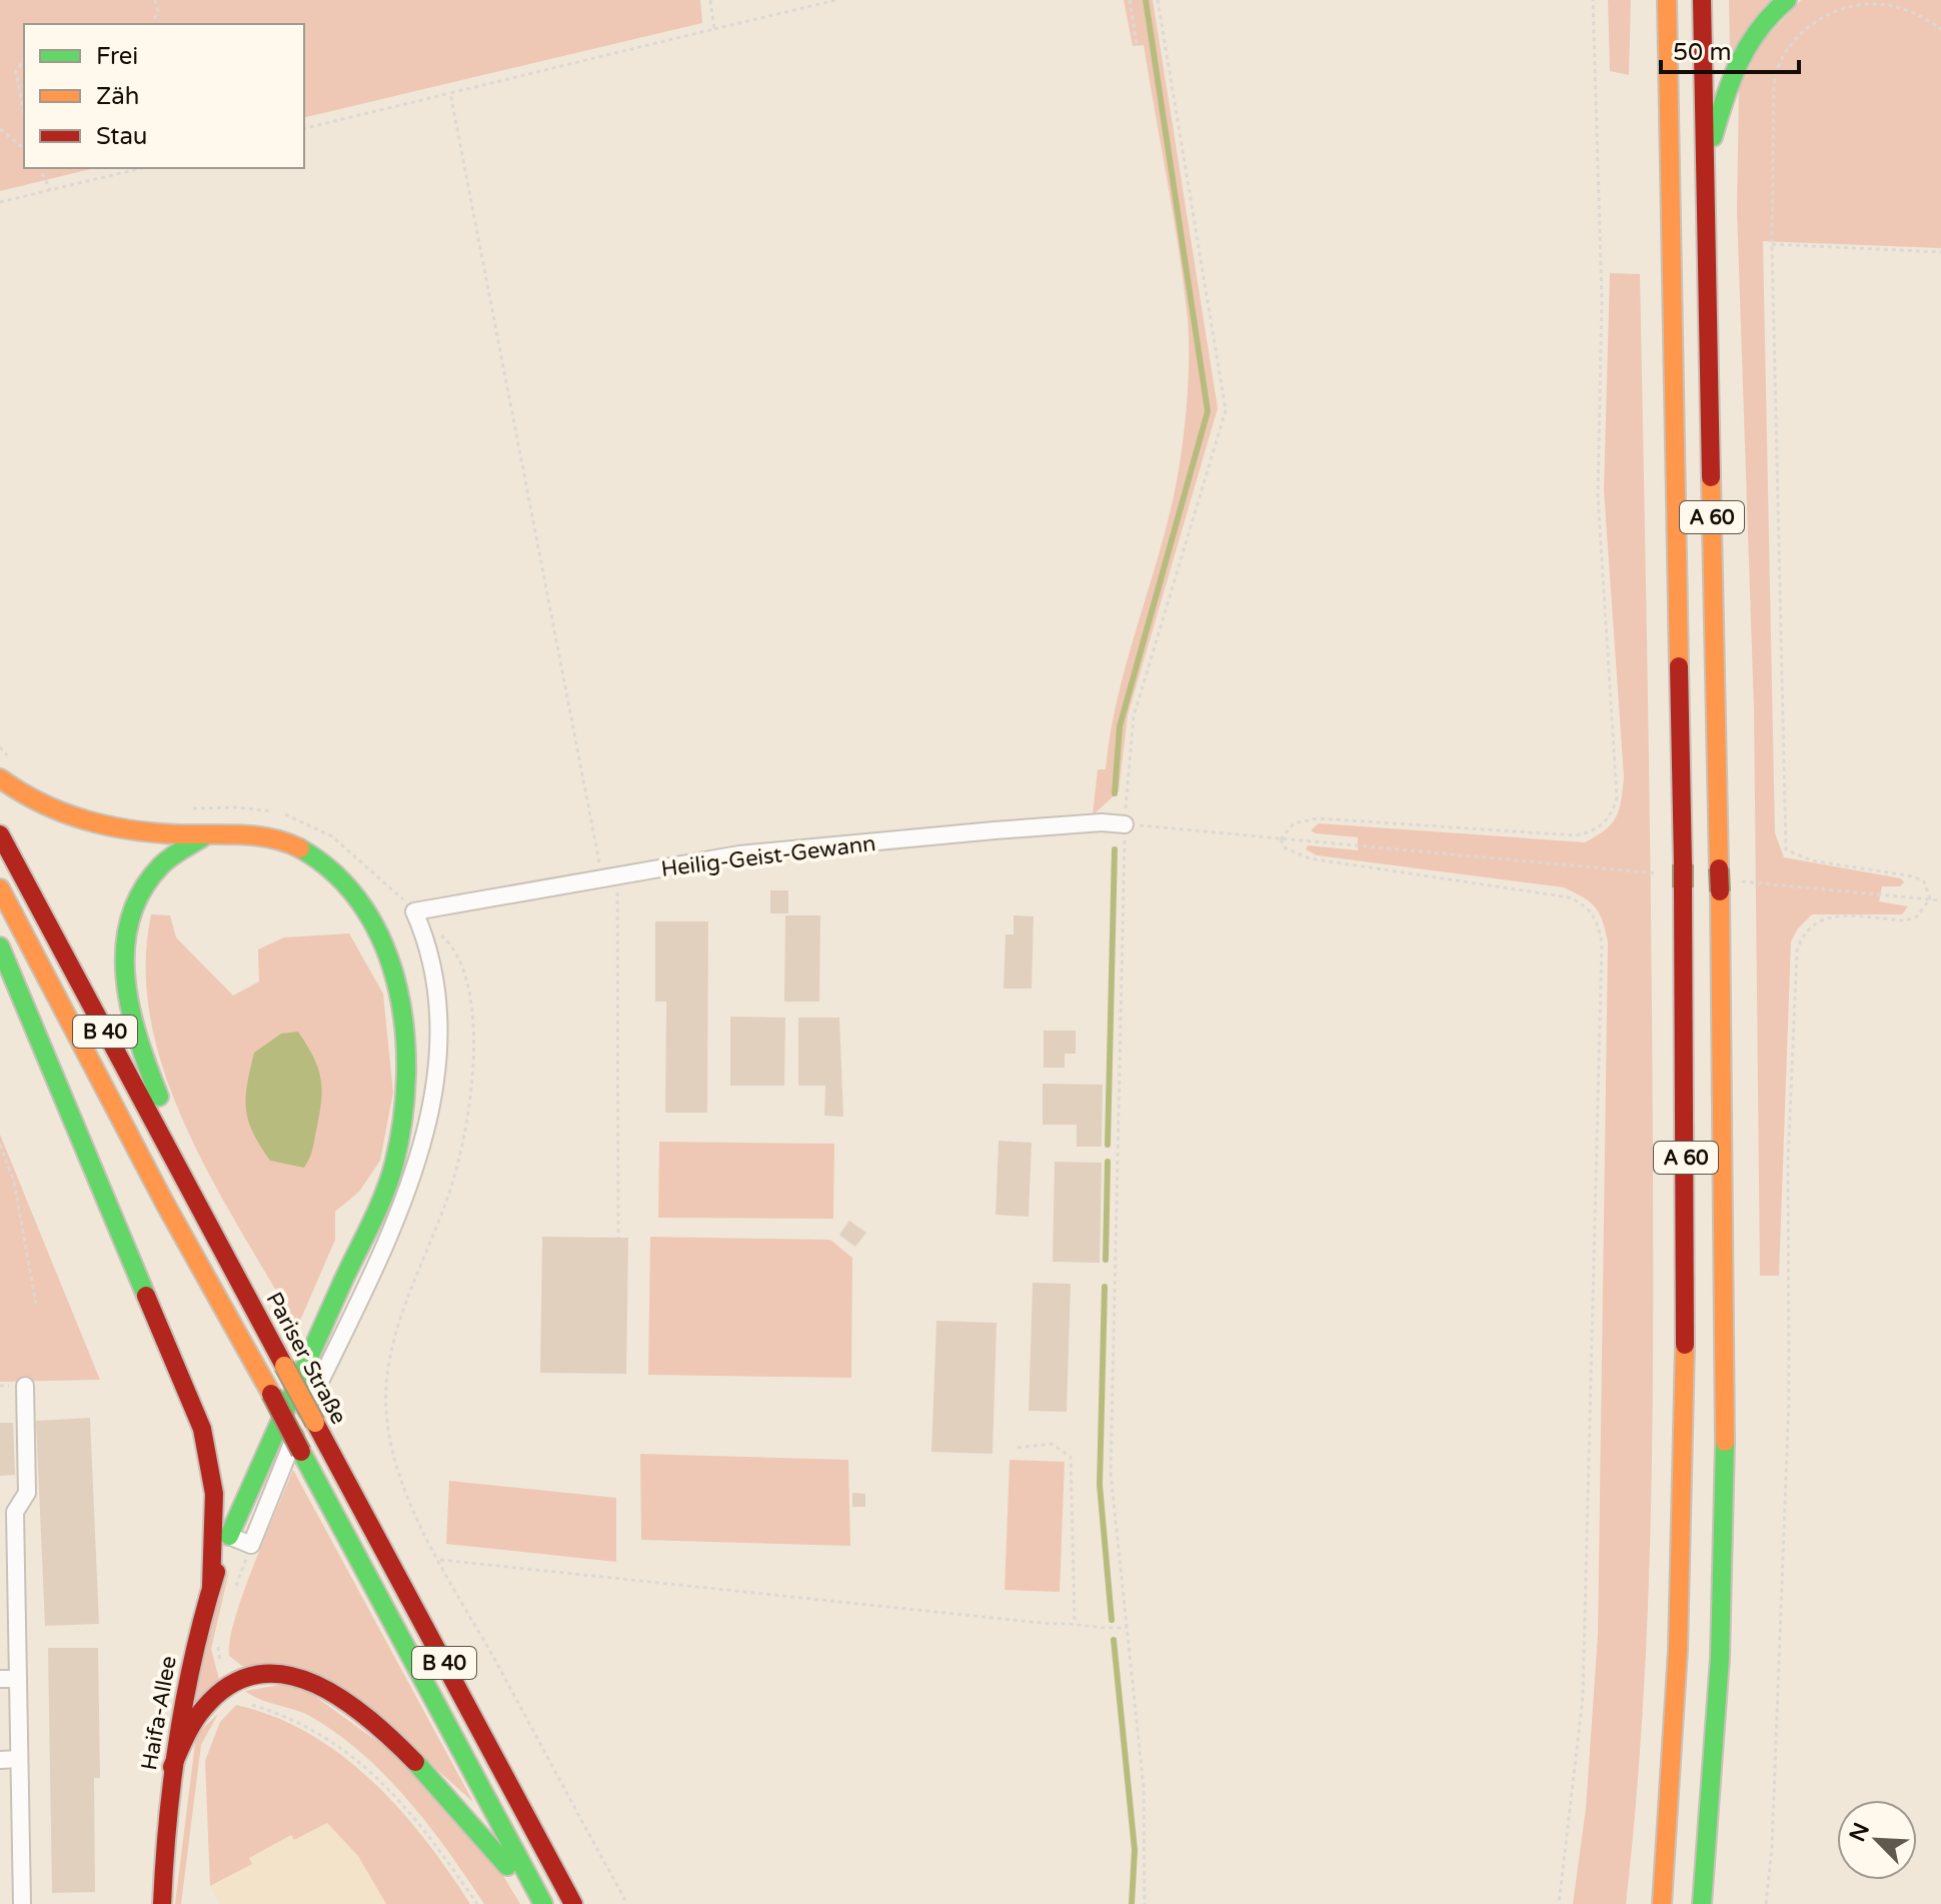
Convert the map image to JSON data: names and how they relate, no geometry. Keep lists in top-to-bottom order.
{
  "streets": {
    "main road": [
      "A 60",
      "B 40",
      "Pariser Straße",
      "Haifa-Allee"
    ],
    "street": ["Heilig-Geist-Gewann"]
  },
  "legend": ["Frei", "Zäh", "Stau"],
  "scale_bar": "50 m",
  "north": "top left"
}
